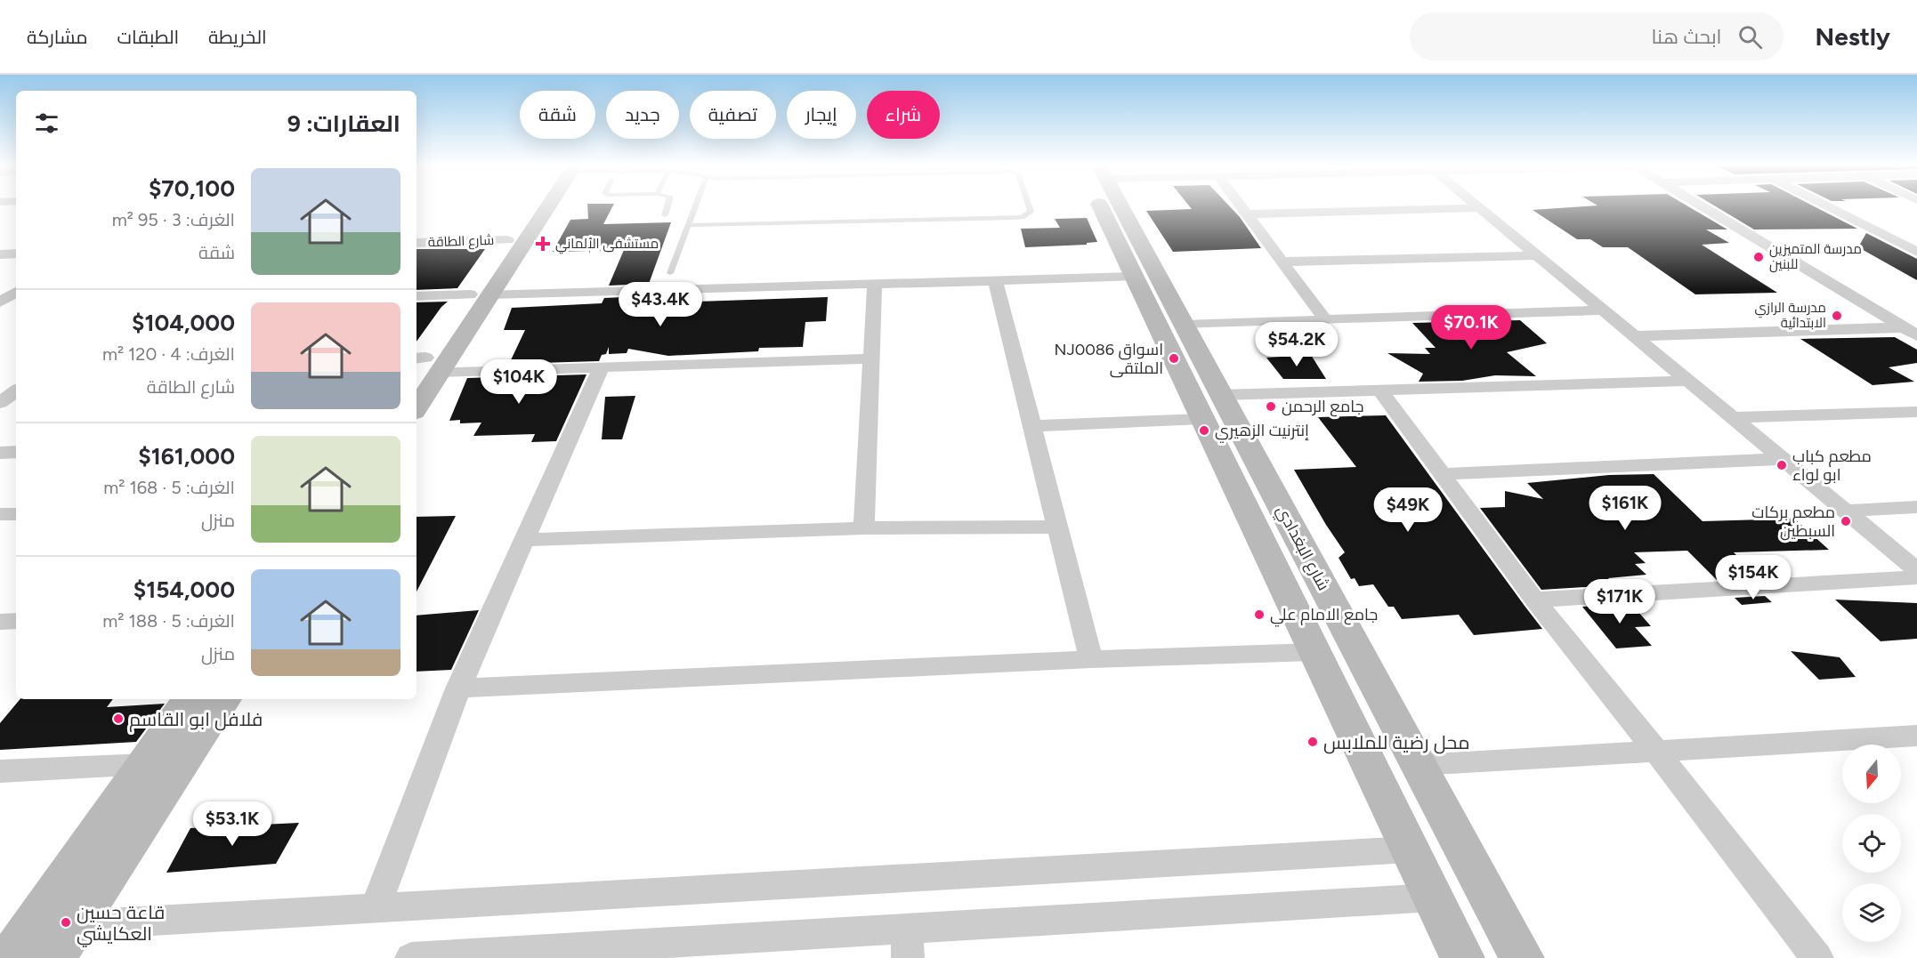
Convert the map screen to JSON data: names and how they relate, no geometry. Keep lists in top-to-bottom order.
{
  "streets": {
    "street": ["شارع الطاقة", "شارع البغدادي"]
  },
  "places": {
    "health": ["مستشفى الألماني"],
    "other": [
      "مدرسة المتميزين للبنين",
      "مدرسة الرازي الابتدائية",
      "NJ0086 اسواق الملتقى",
      "جامع الرحمن",
      "إنترنيت الزهيري",
      "مطعم كباب ابو لواء",
      "مطعم بركات السبطين",
      "جامع الامام علي",
      "فلافل ابو القاسم",
      "محل رضية للملابس",
      "قاعة حسين العكايشي"
    ]
  },
  "north": "bottom",
  "page": {
    "header": "Nestly",
    "search": "ابحث هنا",
    "nav": ["الخريطة", "الطبقات", "مشاركة"],
    "chip": [
      "شراء",
      "إيجار",
      "تصفية",
      "جديد",
      "شقة"
    ],
    "heading": "العقارات: 9",
    "list": [
      {
        "name": "$70,100",
        "note": "الغرف: 3 · 95 m² · شقة"
      },
      {
        "name": "$104,000",
        "note": "الغرف: 4 · 120 m² · شارع الطاقة"
      },
      {
        "name": "$161,000",
        "note": "الغرف: 5 · 168 m² · منزل"
      },
      {
        "name": "$154,000",
        "note": "الغرف: 5 · 188 m² · منزل"
      }
    ],
    "price": [
      "$43.4K",
      "$70.1K",
      "$54.2K",
      "$104K",
      "$161K",
      "$49K",
      "$154K",
      "$171K",
      "$53.1K"
    ]
  }
}
